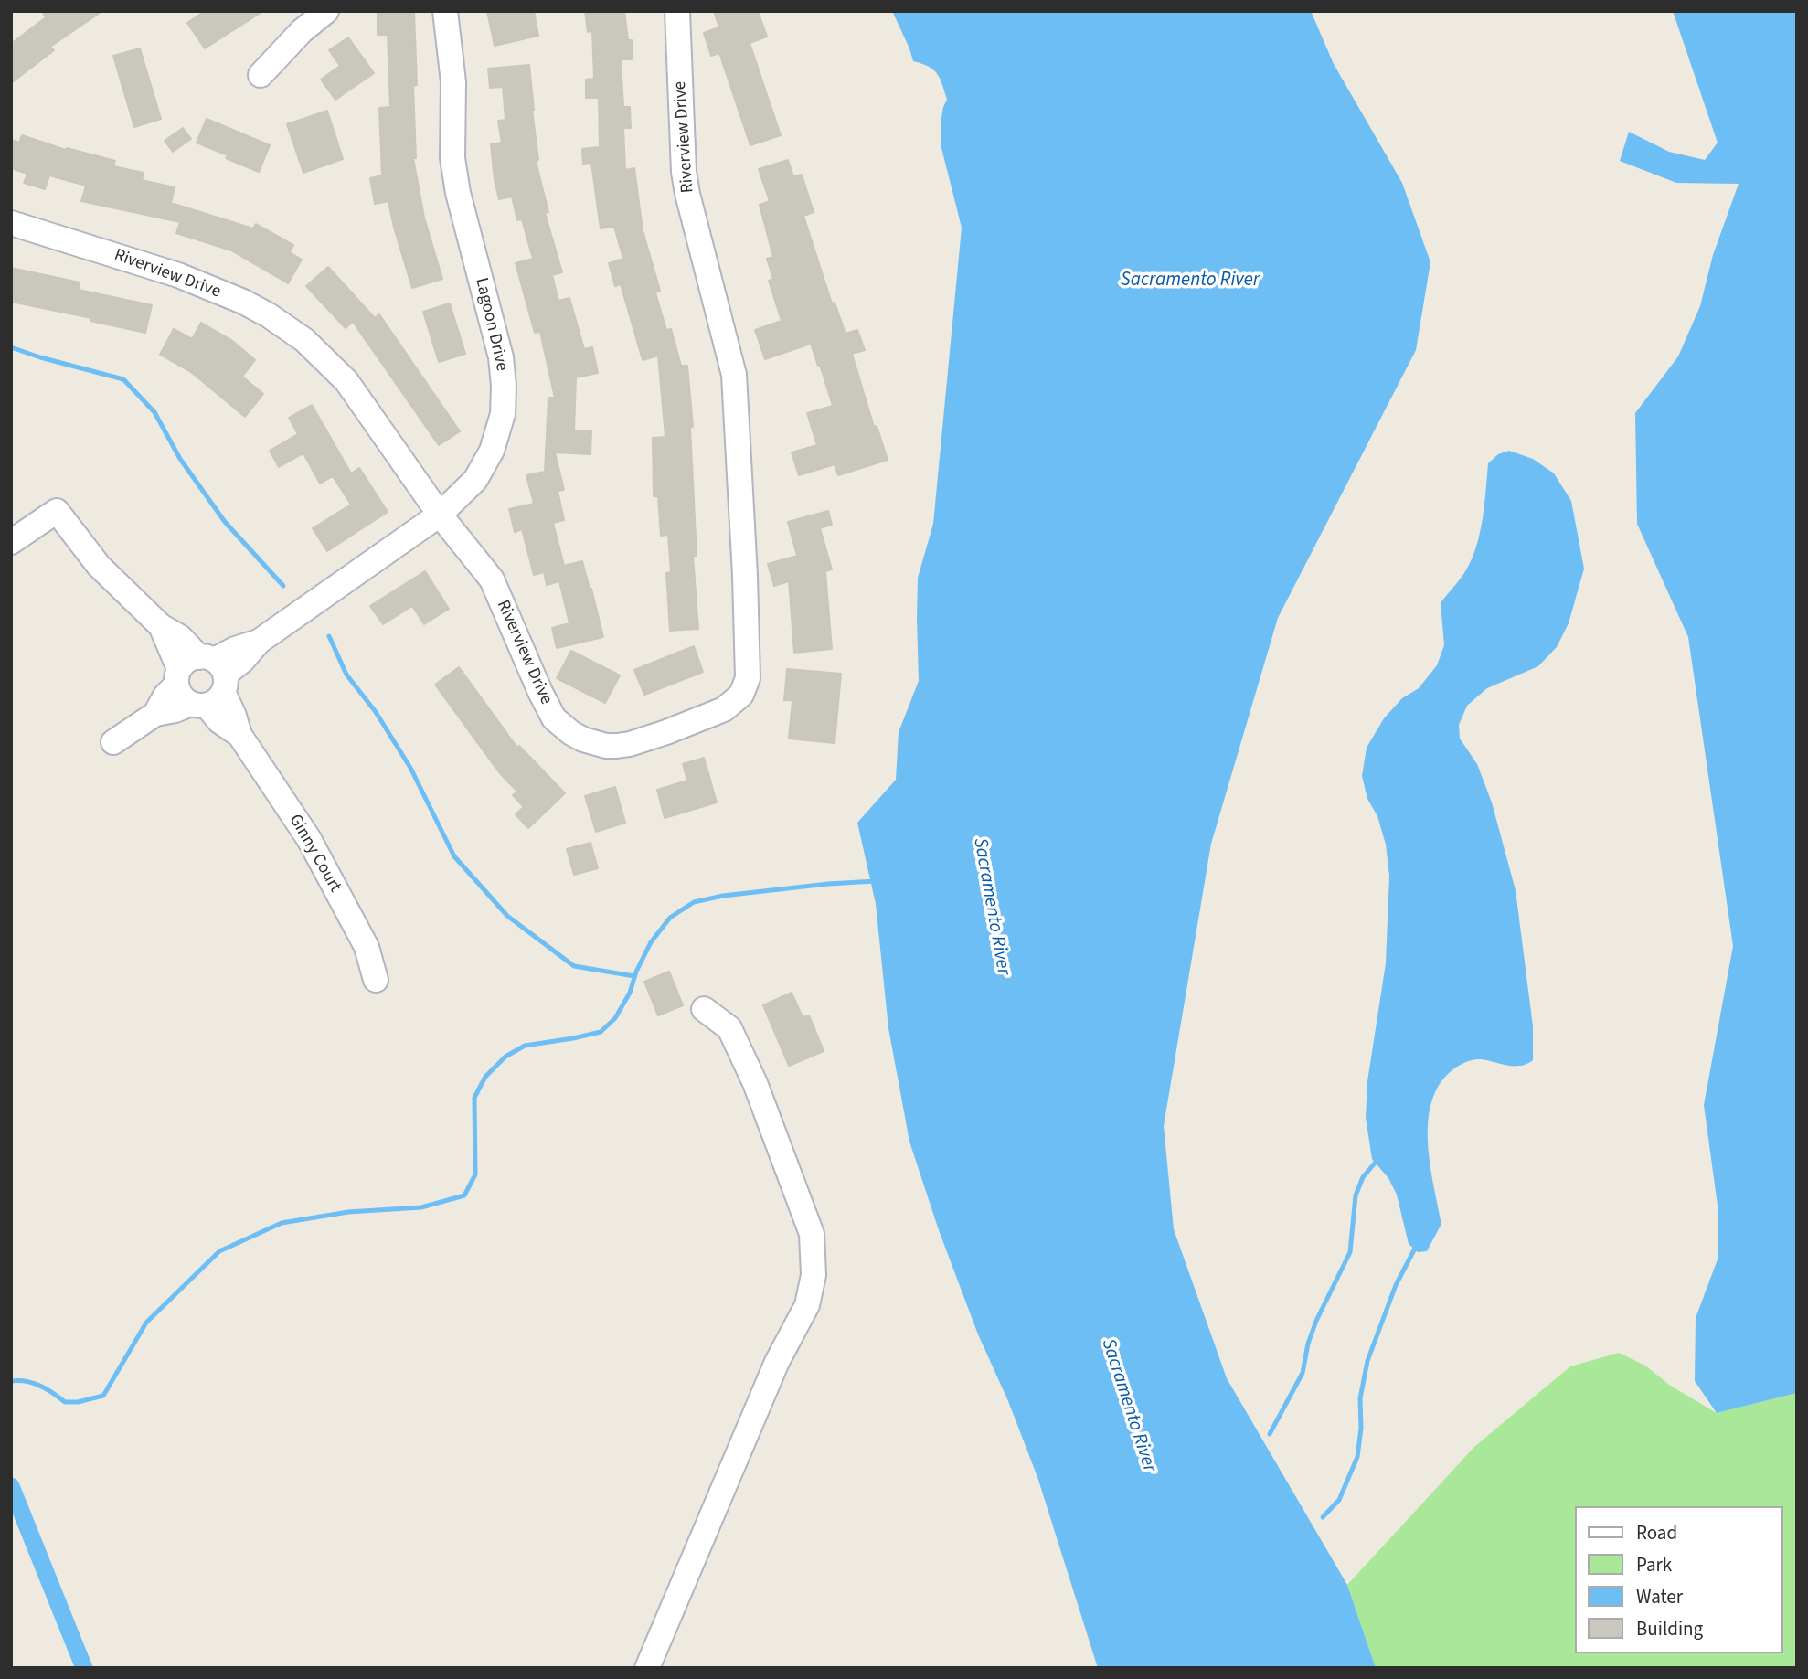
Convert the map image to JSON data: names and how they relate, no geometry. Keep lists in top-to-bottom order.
{
  "streets": {
    "street": ["Riverview Drive", "Lagoon Drive", "Ginny Court"]
  },
  "crossings": [
    ["Riverview Drive", "Lagoon Drive"],
    ["Lagoon Drive", "Ginny Court"]
  ],
  "water": ["Sacramento River"],
  "legend": [
    "Road",
    "Park",
    "Water",
    "Building"
  ]
}
